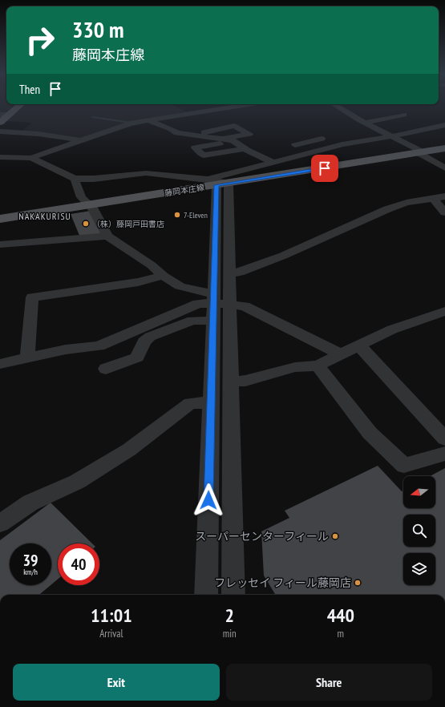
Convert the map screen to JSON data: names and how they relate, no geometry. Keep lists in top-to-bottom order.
{
  "streets": {
    "main road": ["藤岡本庄線"]
  },
  "districts": ["NAKAKURISU"],
  "places": [
    "7-Eleven",
    "（株）藤岡戸田書店",
    "スーパーセンターフィール",
    "フレッセイ フィール藤岡店"
  ],
  "north": "left",
  "page": {
    "turn": ["330 m", "藤岡本庄線"],
    "then": "Then",
    "speed": "39 km/h",
    "limit": "40",
    "eta": [
      "11:01",
      "Arrival",
      "2",
      "min",
      "440",
      "m"
    ],
    "buttons": ["Exit", "Share"]
  }
}
